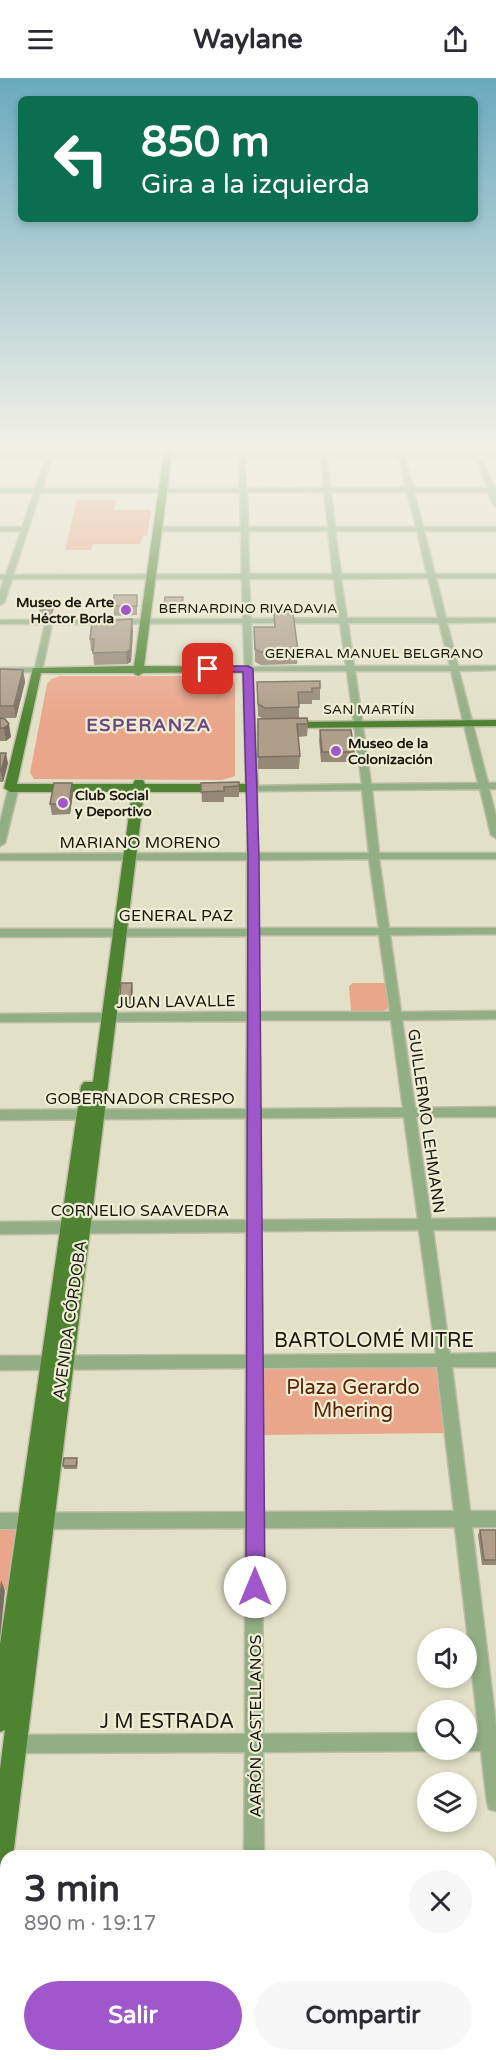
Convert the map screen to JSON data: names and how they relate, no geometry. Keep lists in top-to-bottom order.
{
  "streets": {
    "main road": [
      "GENERAL MANUEL BELGRANO",
      "SAN MARTÍN",
      "AVENIDA CÓRDOBA",
      "AARÓN CASTELLANOS"
    ],
    "street": [
      "BERNARDINO RIVADAVIA",
      "MARIANO MORENO",
      "GENERAL PAZ",
      "JUAN LAVALLE",
      "GOBERNADOR CRESPO",
      "GUILLERMO LEHMANN",
      "CORNELIO SAAVEDRA",
      "BARTOLOMÉ MITRE",
      "J M ESTRADA"
    ]
  },
  "crossings": [
    ["BERNARDINO RIVADAVIA", "GUILLERMO LEHMANN"],
    ["BERNARDINO RIVADAVIA", "AARÓN CASTELLANOS"],
    ["GENERAL MANUEL BELGRANO", "GUILLERMO LEHMANN"],
    ["GENERAL MANUEL BELGRANO", "AARÓN CASTELLANOS"],
    ["SAN MARTÍN", "GUILLERMO LEHMANN"],
    ["SAN MARTÍN", "AARÓN CASTELLANOS"],
    ["MARIANO MORENO", "GUILLERMO LEHMANN"],
    ["MARIANO MORENO", "AVENIDA CÓRDOBA"],
    ["MARIANO MORENO", "AARÓN CASTELLANOS"],
    ["GENERAL PAZ", "GUILLERMO LEHMANN"],
    ["GENERAL PAZ", "AVENIDA CÓRDOBA"],
    ["GENERAL PAZ", "AARÓN CASTELLANOS"],
    ["JUAN LAVALLE", "GUILLERMO LEHMANN"],
    ["JUAN LAVALLE", "AVENIDA CÓRDOBA"],
    ["JUAN LAVALLE", "AARÓN CASTELLANOS"],
    ["GOBERNADOR CRESPO", "GUILLERMO LEHMANN"],
    ["GOBERNADOR CRESPO", "AVENIDA CÓRDOBA"],
    ["GOBERNADOR CRESPO", "AARÓN CASTELLANOS"],
    ["GUILLERMO LEHMANN", "CORNELIO SAAVEDRA"],
    ["GUILLERMO LEHMANN", "BARTOLOMÉ MITRE"],
    ["CORNELIO SAAVEDRA", "AVENIDA CÓRDOBA"],
    ["CORNELIO SAAVEDRA", "AARÓN CASTELLANOS"],
    ["AVENIDA CÓRDOBA", "BARTOLOMÉ MITRE"],
    ["AVENIDA CÓRDOBA", "J M ESTRADA"],
    ["AVENIDA CÓRDOBA", "AARÓN CASTELLANOS"],
    ["BARTOLOMÉ MITRE", "AARÓN CASTELLANOS"],
    ["J M ESTRADA", "AARÓN CASTELLANOS"]
  ],
  "districts": ["ESPERANZA"],
  "parks": ["Plaza Gerardo Mhering"],
  "places": ["Museo de Arte Héctor Borla", "Museo de la Colonización", "Club Social y Deportivo"],
  "page": {
    "header": "Waylane",
    "turn": ["850 m", "Gira a la izquierda"],
    "heading": ["3 min", "890 m · 19:17"],
    "buttons": ["Salir", "Compartir"]
  }
}
